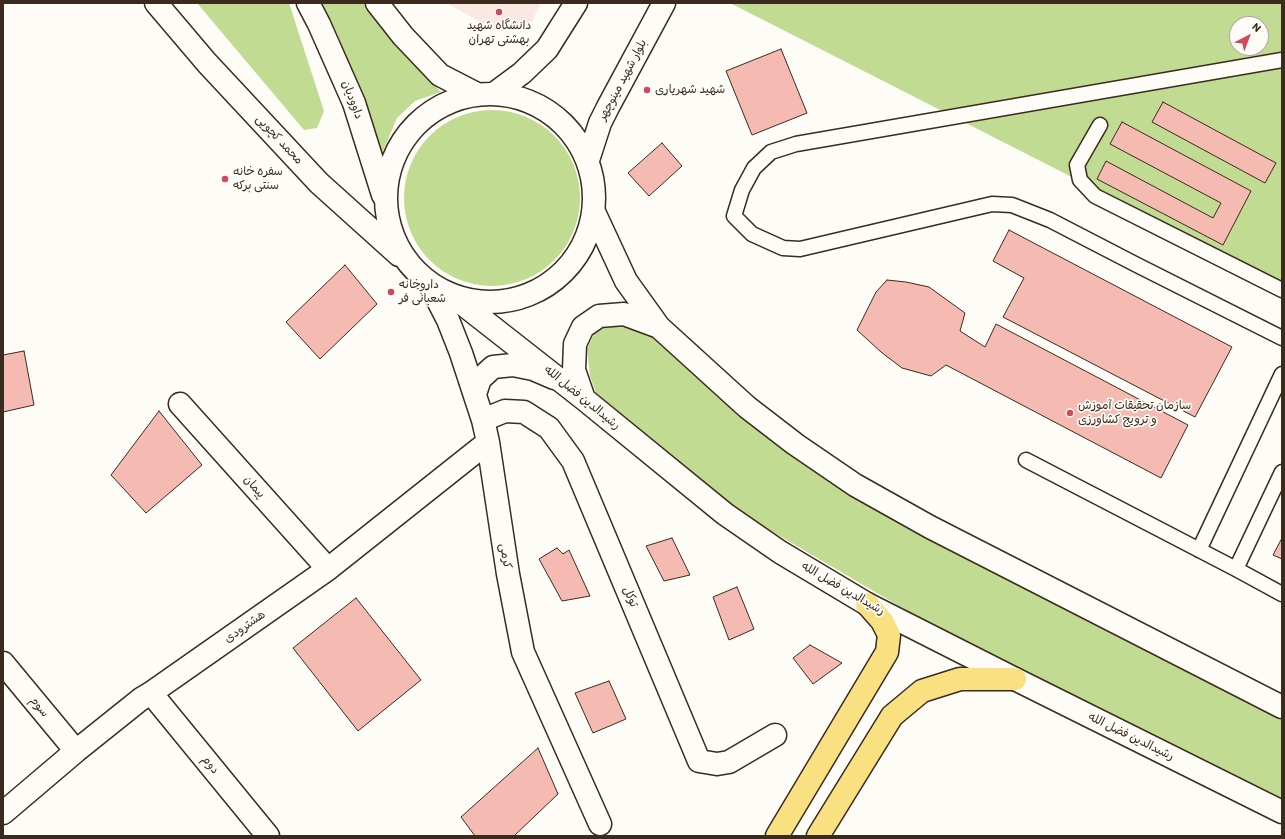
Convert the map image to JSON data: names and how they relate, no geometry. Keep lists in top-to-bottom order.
{
  "streets": {
    "main road": [
      "بلوار شهید مینوچهر",
      "داوودیان",
      "محمد کچویی",
      "رشیدالدین فضل الله",
      "پیمان",
      "کرمی",
      "توکل",
      "هشترودی",
      "سوم",
      "دوم"
    ]
  },
  "crossings": [
    ["پیمان", "هشترودی"],
    ["کرمی", "توکل"],
    ["کرمی", "هشترودی"],
    ["هشترودی", "سوم"],
    ["هشترودی", "دوم"]
  ],
  "places": [
    "دانشگاه شهید بهشتی تهران",
    "شهید شهریاری",
    "سفره خانه سنتی برکه",
    "داروخانه شعبانی فر",
    "سازمان تحقیقات آموزش و ترویج کشاورزی"
  ],
  "north": "top right"
}
